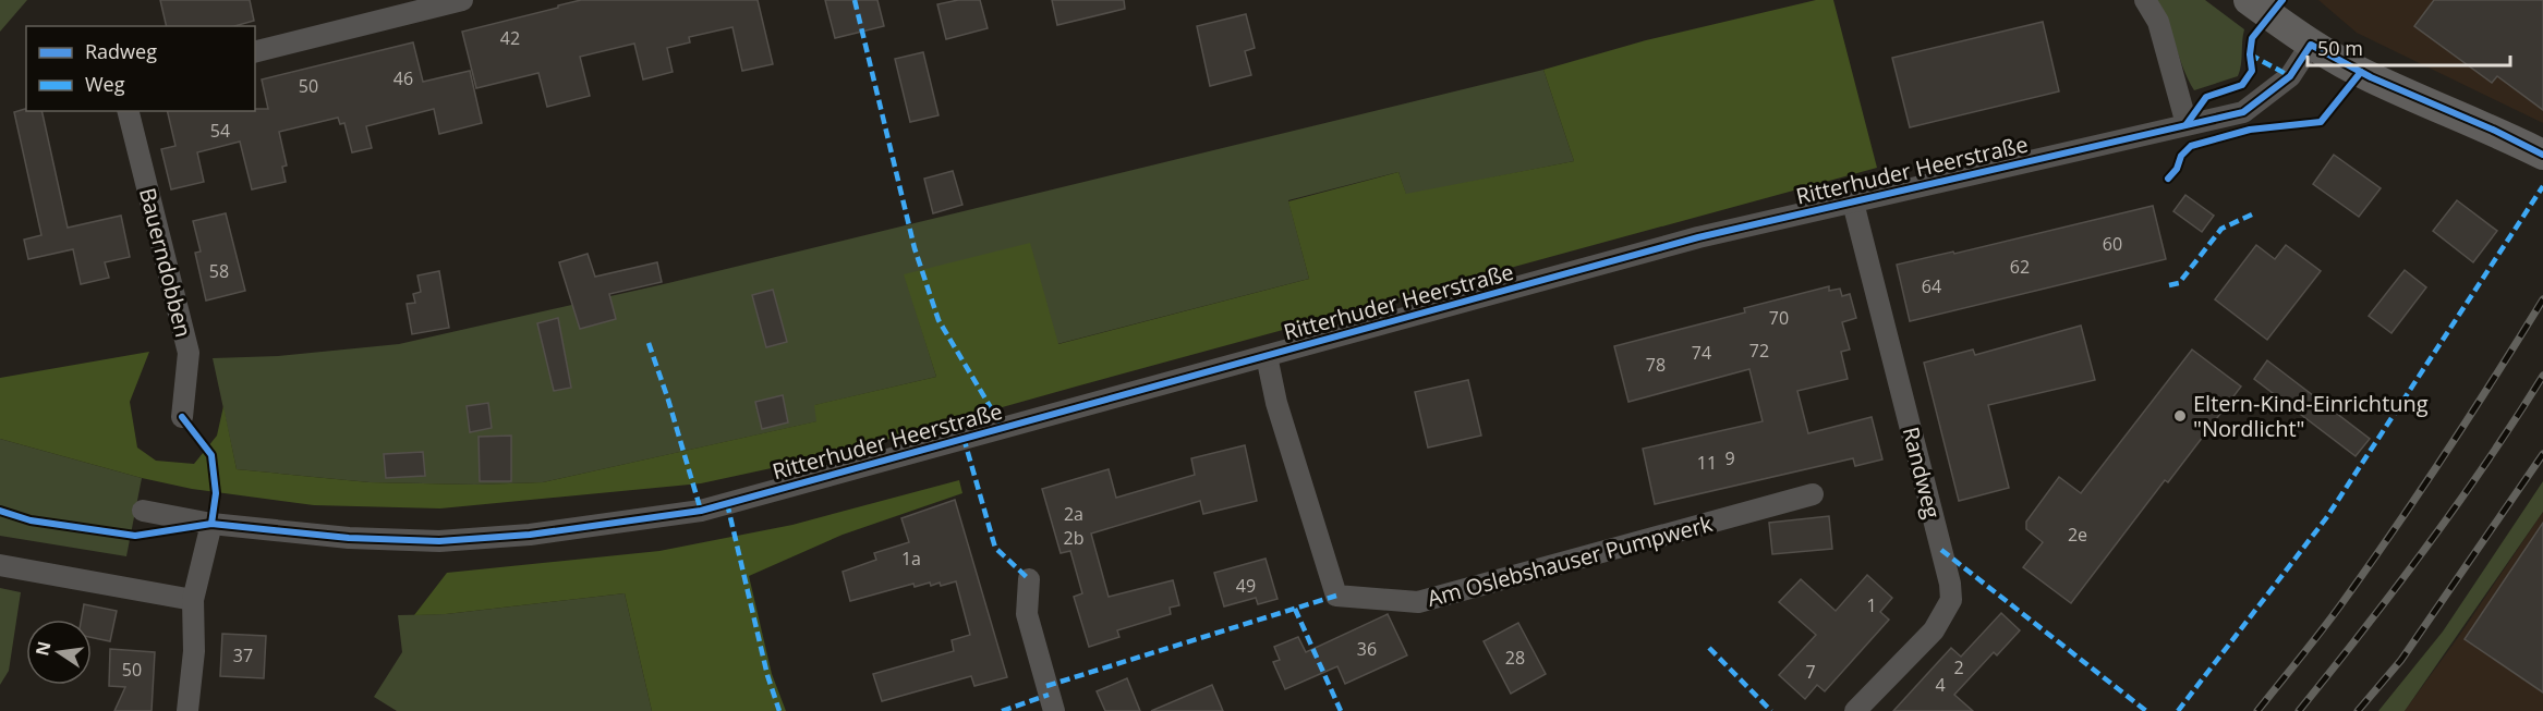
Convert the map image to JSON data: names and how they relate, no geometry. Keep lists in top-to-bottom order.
{
  "streets": {
    "street": [
      "Ritterhuder Heerstraße",
      "Bauerndobben",
      "Randweg",
      "Am Oslebshauser Pumpwerk"
    ]
  },
  "crossings": [
    ["Ritterhuder Heerstraße", "Randweg"],
    ["Ritterhuder Heerstraße", "Am Oslebshauser Pumpwerk"]
  ],
  "places": ["Eltern-Kind-Einrichtung \"Nordlicht\""],
  "house_numbers": [
    "42",
    "46",
    "50",
    "54",
    "60",
    "62",
    "58",
    "64",
    "70",
    "72",
    "74",
    "78",
    "9",
    "11",
    "2a",
    "2e",
    "2b",
    "1a",
    "49",
    "1",
    "36",
    "37",
    "28",
    "2",
    "50",
    "7",
    "4"
  ],
  "legend": ["Radweg", "Weg"],
  "scale_bar": "50 m",
  "north": "left"
}
